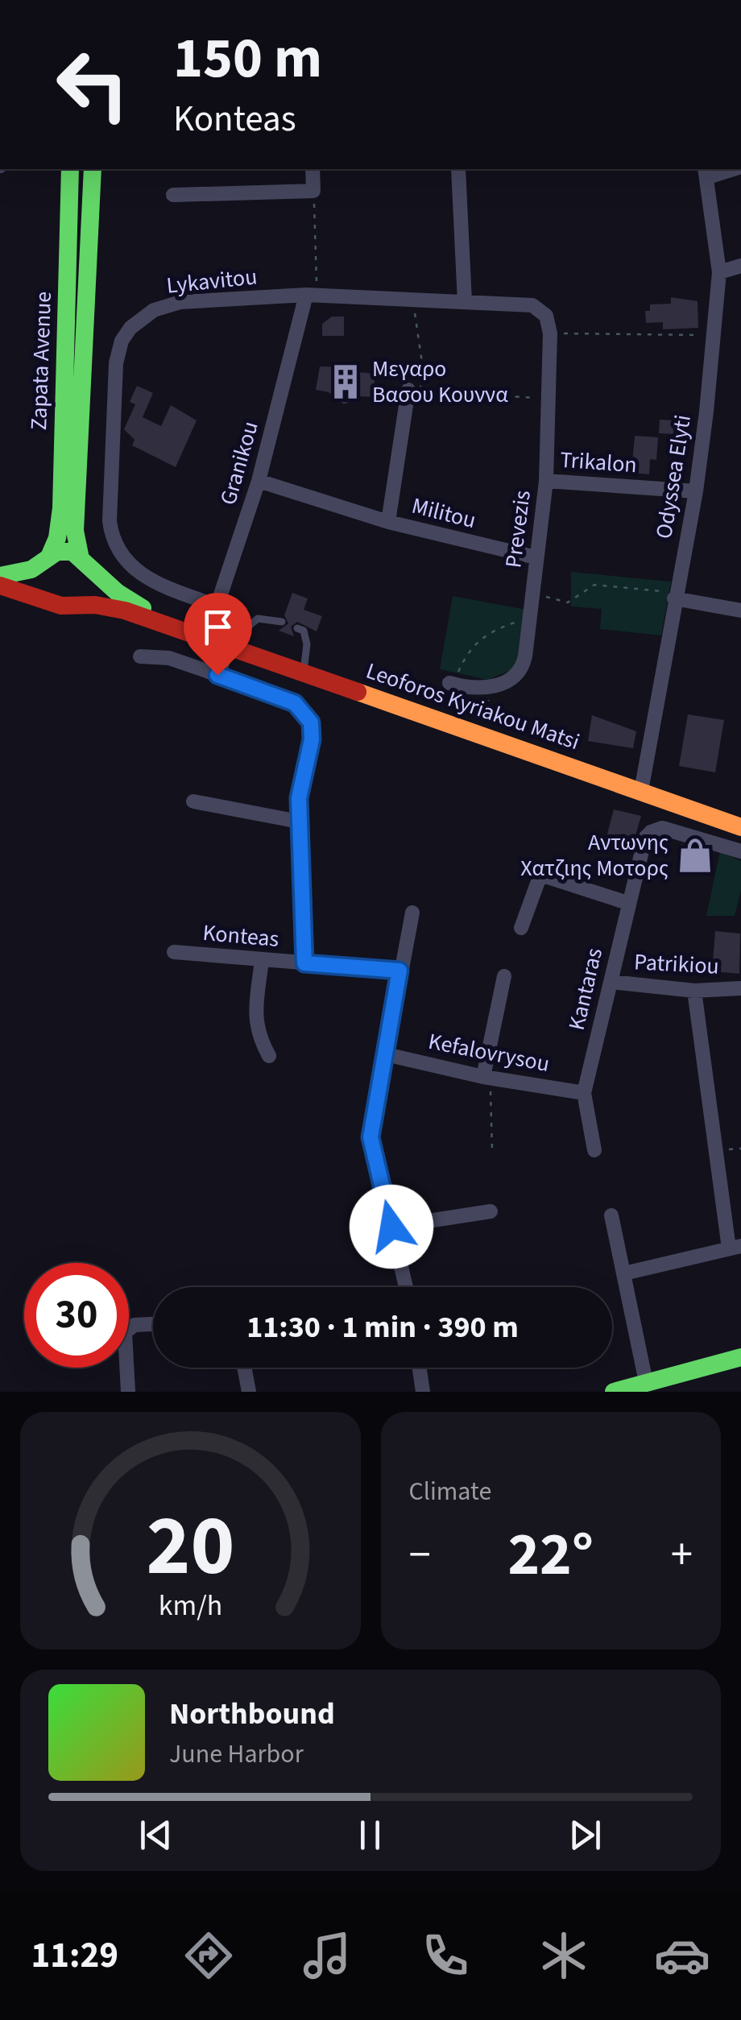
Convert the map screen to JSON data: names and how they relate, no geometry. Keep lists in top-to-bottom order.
{
  "streets": {
    "main road": ["Zapata Avenue", "Leoforos Kyriakou Matsi"],
    "street": [
      "Lykavitou",
      "Trikalon",
      "Granikou",
      "Odyssea Elyti",
      "Militou",
      "Prevezis",
      "Konteas",
      "Patrikiou",
      "Kantaras",
      "Kefalovrysou"
    ]
  },
  "crossings": [
    ["Lykavitou", "Granikou"],
    ["Lykavitou", "Prevezis"],
    ["Zapata Avenue", "Leoforos Kyriakou Matsi"],
    ["Trikalon", "Odyssea Elyti"],
    ["Trikalon", "Prevezis"],
    ["Granikou", "Militou"],
    ["Granikou", "Leoforos Kyriakou Matsi"],
    ["Odyssea Elyti", "Leoforos Kyriakou Matsi"],
    ["Militou", "Prevezis"],
    ["Patrikiou", "Kantaras"],
    ["Kantaras", "Kefalovrysou"]
  ],
  "places": {
    "building": ["Μεγαρο Βασου Κουννα"],
    "shop": ["Αντωνης Χατζιης Μοτορς"]
  },
  "page": {
    "turn": ["150 m", "Konteas"],
    "limit": "30",
    "trip": "11:30 · 1 min · 390 m",
    "tile": "Climate",
    "heat": ["−", "22°", "+"],
    "song": ["Northbound", "June Harbor"],
    "tabs": "11:29",
    "gauge": ["20", "km/h"]
  }
}
